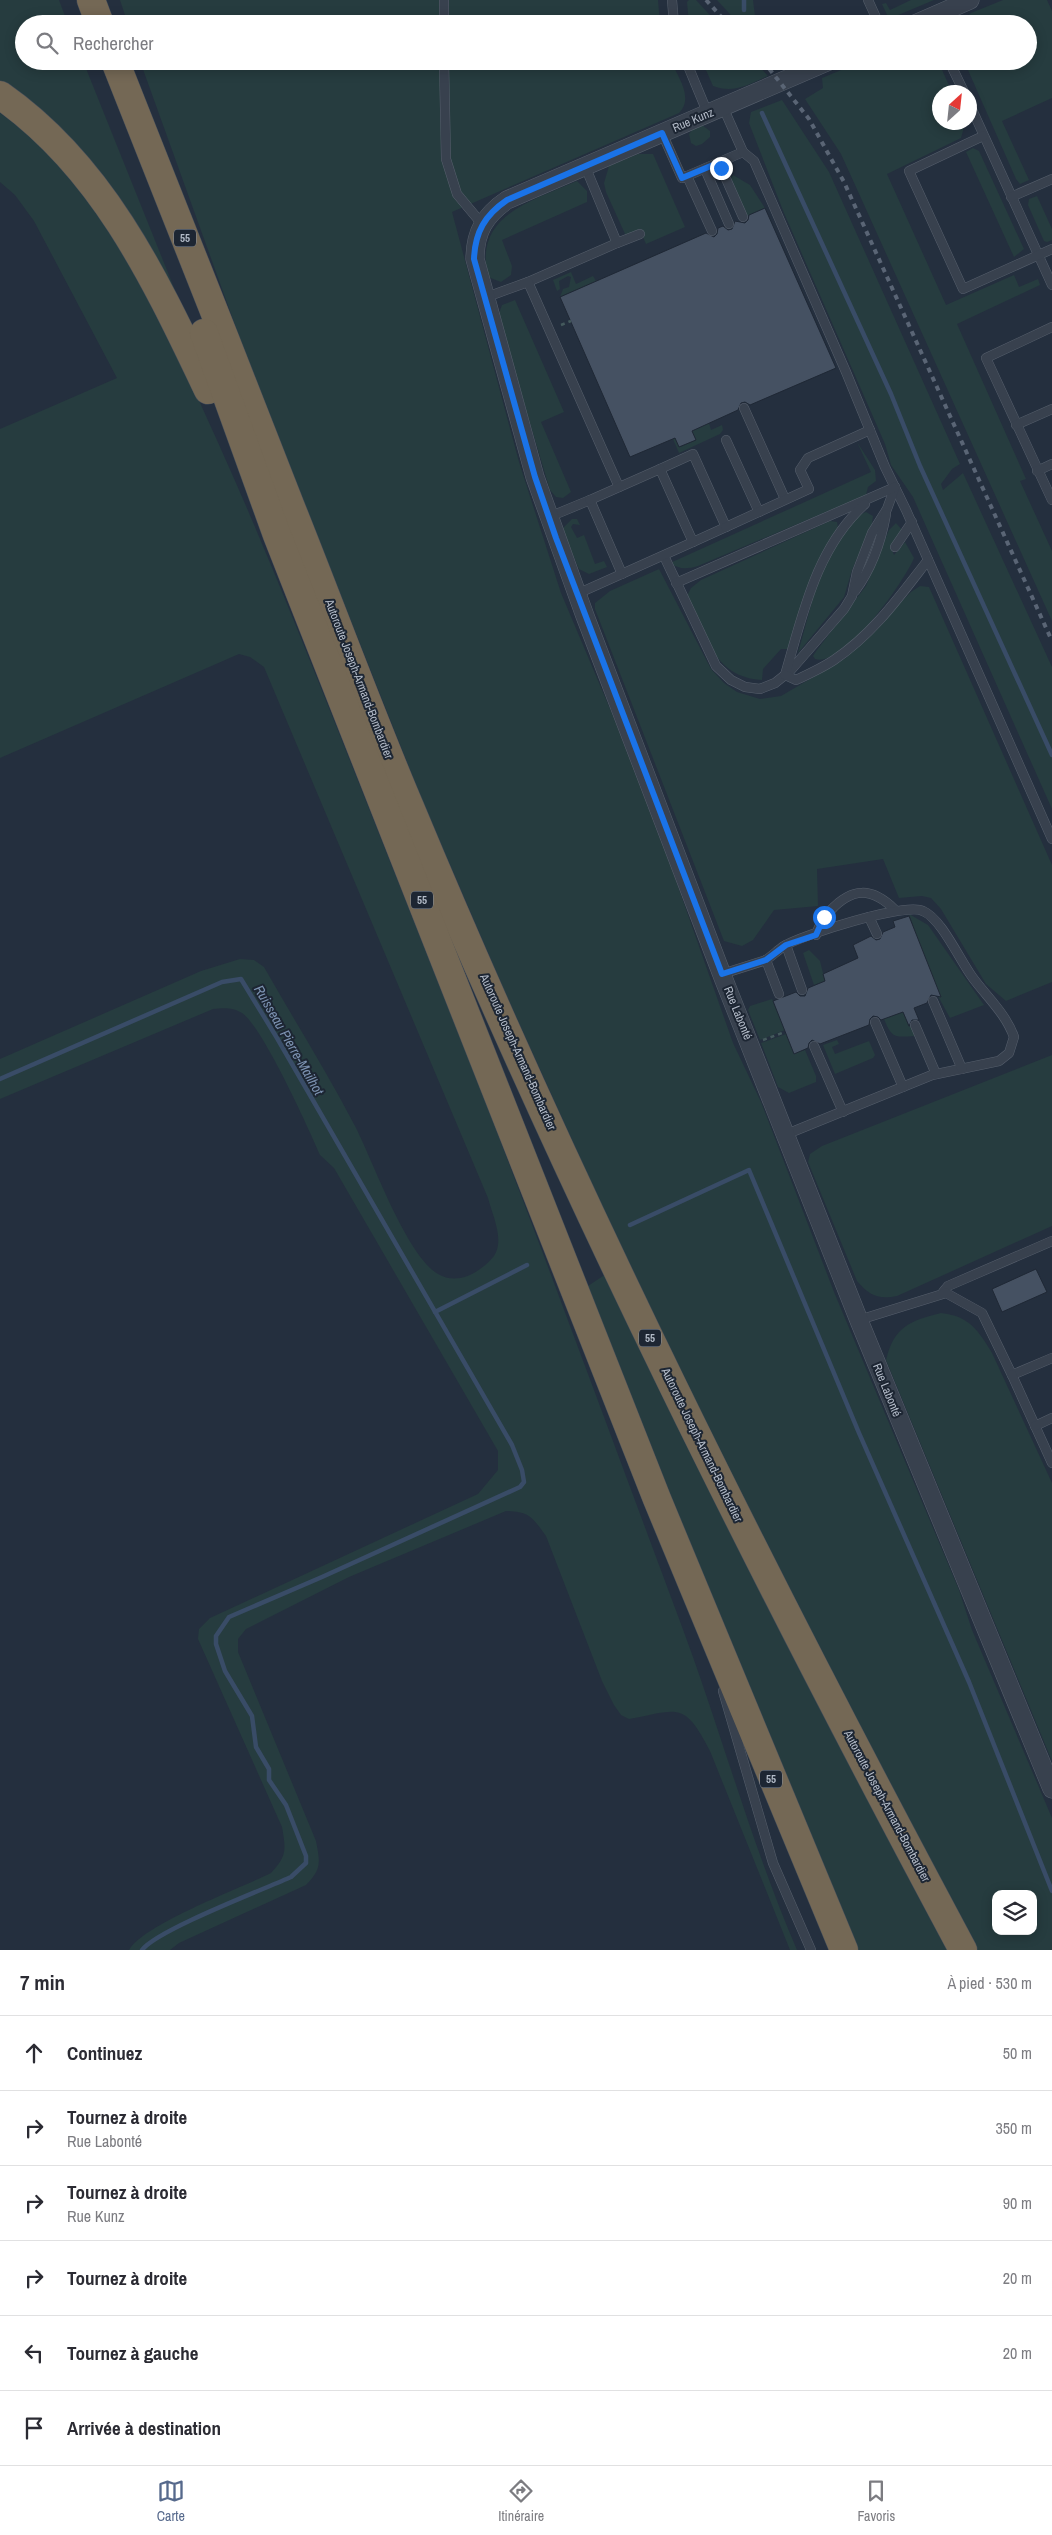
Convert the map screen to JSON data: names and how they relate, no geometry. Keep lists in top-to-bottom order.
{
  "streets": {
    "highway": ["55", "Autoroute Joseph-Armand-Bombardier"],
    "street": ["Rue Kunz", "Rue Labonté"]
  },
  "crossings": [
    ["Rue Kunz", "Rue Labonté"]
  ],
  "water": ["Ruisseau Pierre-Mailhot"],
  "north": "top right",
  "page": {
    "search": "Rechercher",
    "heading": ["7 min", "À pied · 530 m"],
    "list": [
      ["Continuez", "50 m"],
      ["Tournez à droite", "Rue Labonté", "350 m"],
      ["Tournez à droite", "Rue Kunz", "90 m"],
      ["Tournez à droite", "20 m"],
      ["Tournez à gauche", "20 m"],
      "Arrivée à destination"
    ],
    "nav": ["Carte", "Itinéraire", "Favoris"]
  }
}
